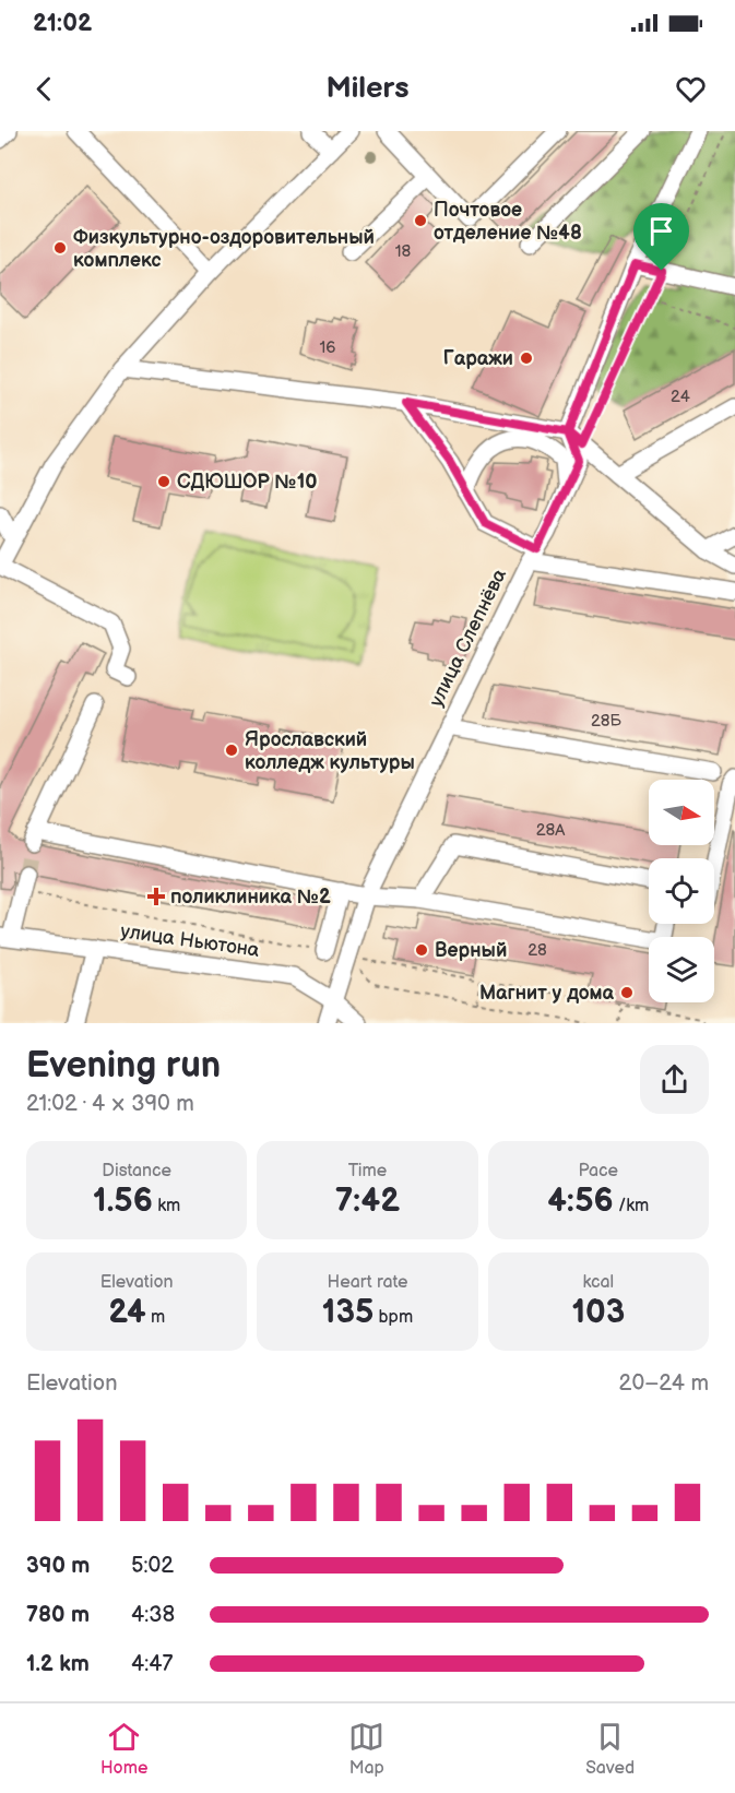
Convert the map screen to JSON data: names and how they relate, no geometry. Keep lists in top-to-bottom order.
{
  "streets": {
    "street": ["улица Слепнёва", "улица Ньютона"]
  },
  "crossings": [
    ["улица Слепнёва", "улица Ньютона"]
  ],
  "places": {
    "other": [
      "Почтовое отделение №48",
      "Физкультурно-оздоровительный комплекс",
      "Гаражи",
      "СДЮШОР №10",
      "Ярославский колледж культуры",
      "Верный",
      "Магнит у дома"
    ],
    "health": ["поликлиника №2"]
  },
  "house_numbers": [
    "18",
    "16",
    "24",
    "28Б",
    "28А",
    "28"
  ],
  "north": "right",
  "page": {
    "status": "21:02",
    "header": "Milers",
    "heading": ["Evening run", "21:02 · 4 × 390 m"],
    "stats": [
      ["Distance", "1.56 km"],
      ["Time", "7:42"],
      ["Pace", "4:56 /km"],
      ["Elevation", "24 m"],
      ["Heart rate", "135 bpm"],
      ["kcal", "103"]
    ],
    "chart": ["Elevation", "20–24 m"],
    "list": [
      {
        "name": "390 m",
        "note": "5:02"
      },
      {
        "name": "780 m",
        "note": "4:38"
      },
      {
        "name": "1.2 km",
        "note": "4:47"
      }
    ],
    "tabs": ["Home", "Map", "Saved"]
  }
}
